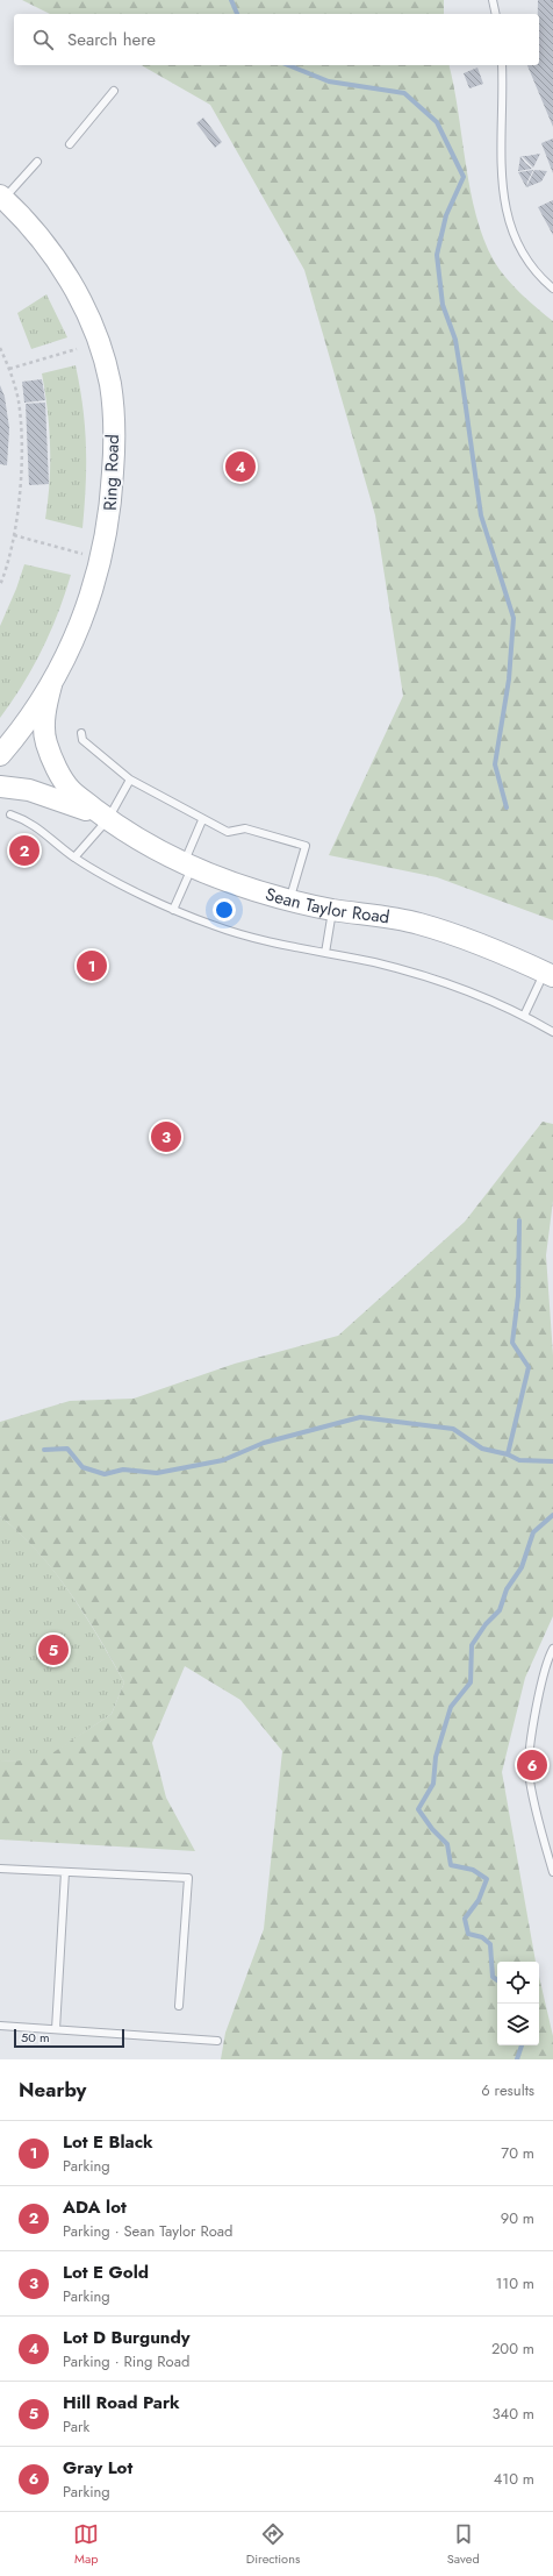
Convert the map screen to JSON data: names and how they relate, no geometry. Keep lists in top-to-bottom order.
{
  "streets": {
    "main road": ["Ring Road", "Sean Taylor Road"]
  },
  "crossings": [
    ["Ring Road", "Sean Taylor Road"]
  ],
  "scale_bar": "50 m",
  "page": {
    "search": "Search here",
    "pins": [
      "4",
      "2",
      "1",
      "3",
      "5",
      "6"
    ],
    "scale": "50 m",
    "heading": ["Nearby", "6 results"],
    "list": [
      {
        "mark": "1",
        "name": "Lot E Black",
        "note": "Parking",
        "value": "70 m"
      },
      {
        "mark": "2",
        "name": "ADA lot",
        "note": "Parking · Sean Taylor Road",
        "value": "90 m"
      },
      {
        "mark": "3",
        "name": "Lot E Gold",
        "note": "Parking",
        "value": "110 m"
      },
      {
        "mark": "4",
        "name": "Lot D Burgundy",
        "note": "Parking · Ring Road",
        "value": "200 m"
      },
      {
        "mark": "5",
        "name": "Hill Road Park",
        "note": "Park",
        "value": "340 m"
      },
      {
        "mark": "6",
        "name": "Gray Lot",
        "note": "Parking",
        "value": "410 m"
      }
    ],
    "nav": ["Map", "Directions", "Saved"]
  }
}
